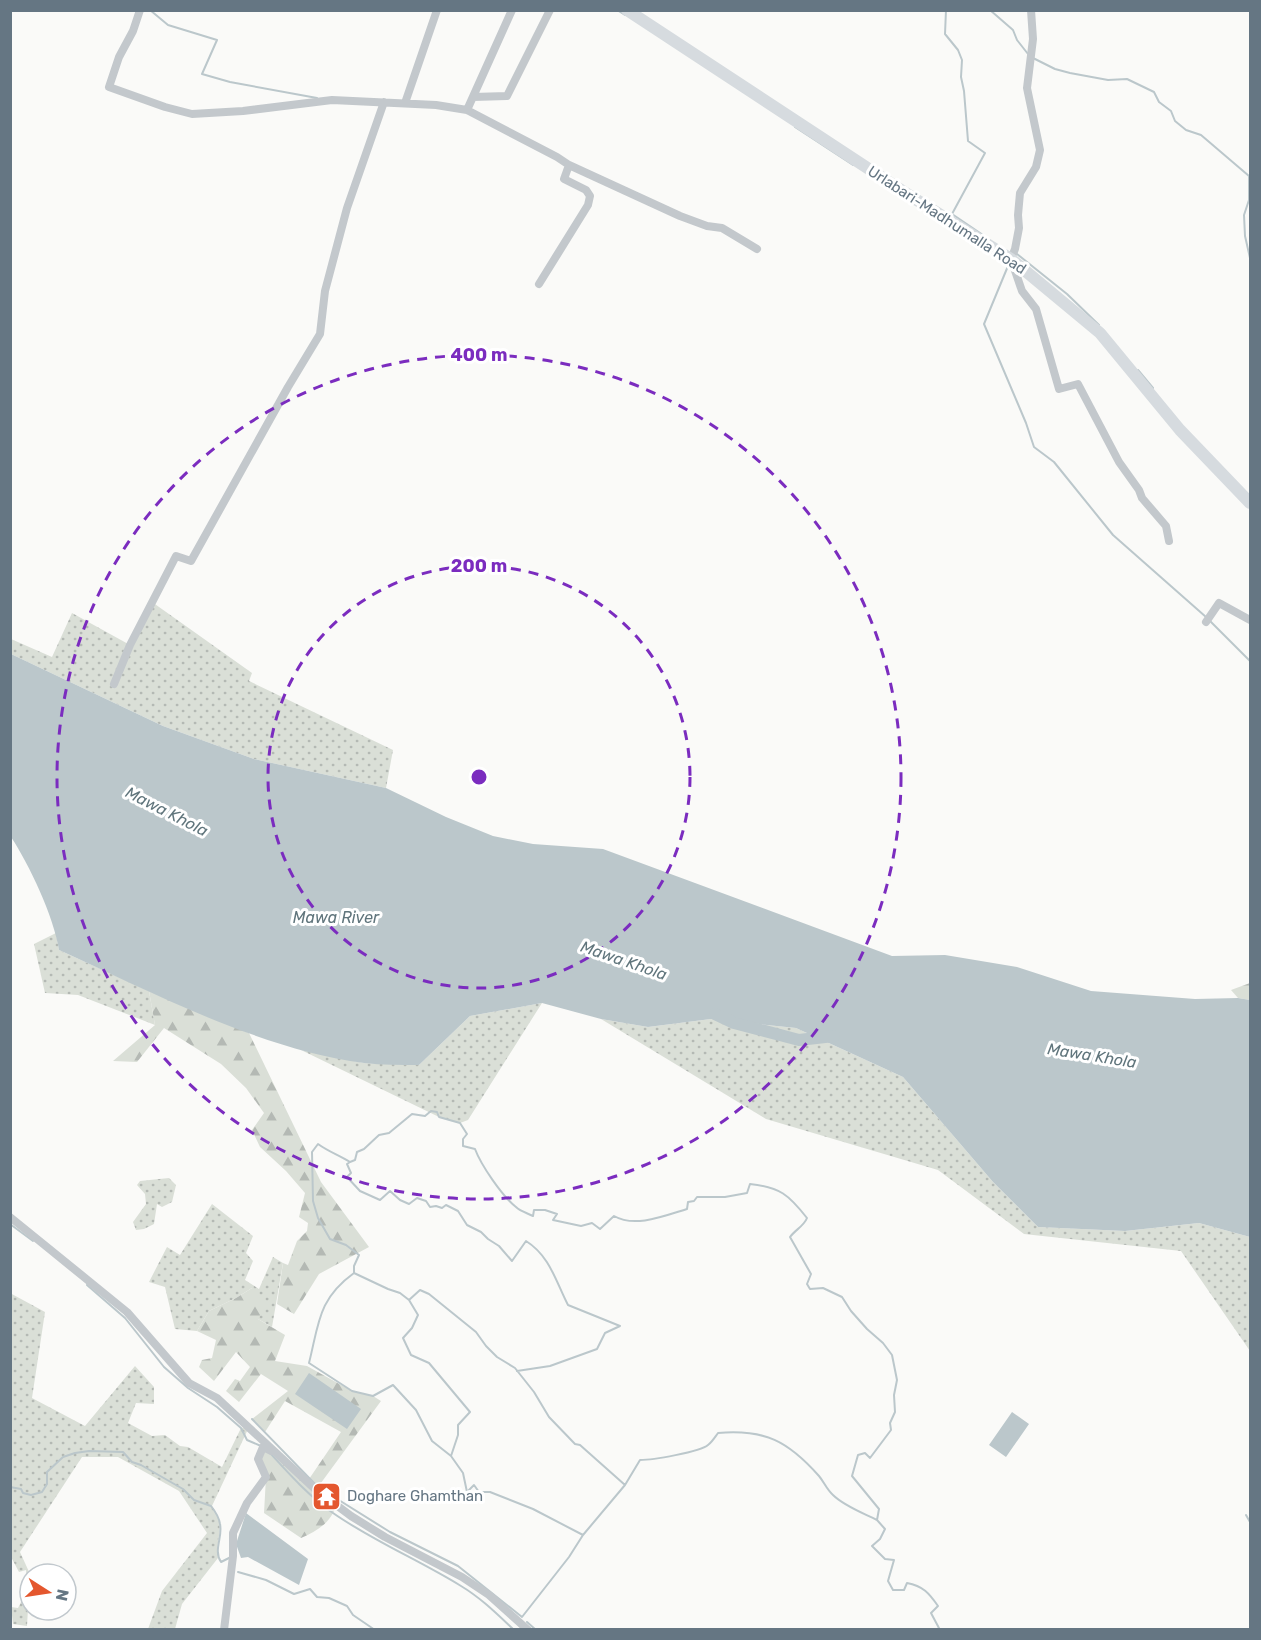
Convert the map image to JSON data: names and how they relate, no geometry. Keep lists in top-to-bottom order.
{
  "streets": {
    "main road": ["Urlabari-Madhumalla Road"]
  },
  "water": ["Mawa Khola", "Mawa River"],
  "places": {
    "temple": ["Doghare Ghamthan"]
  },
  "north": "right",
  "rings": ["400 m", "200 m"]
}
